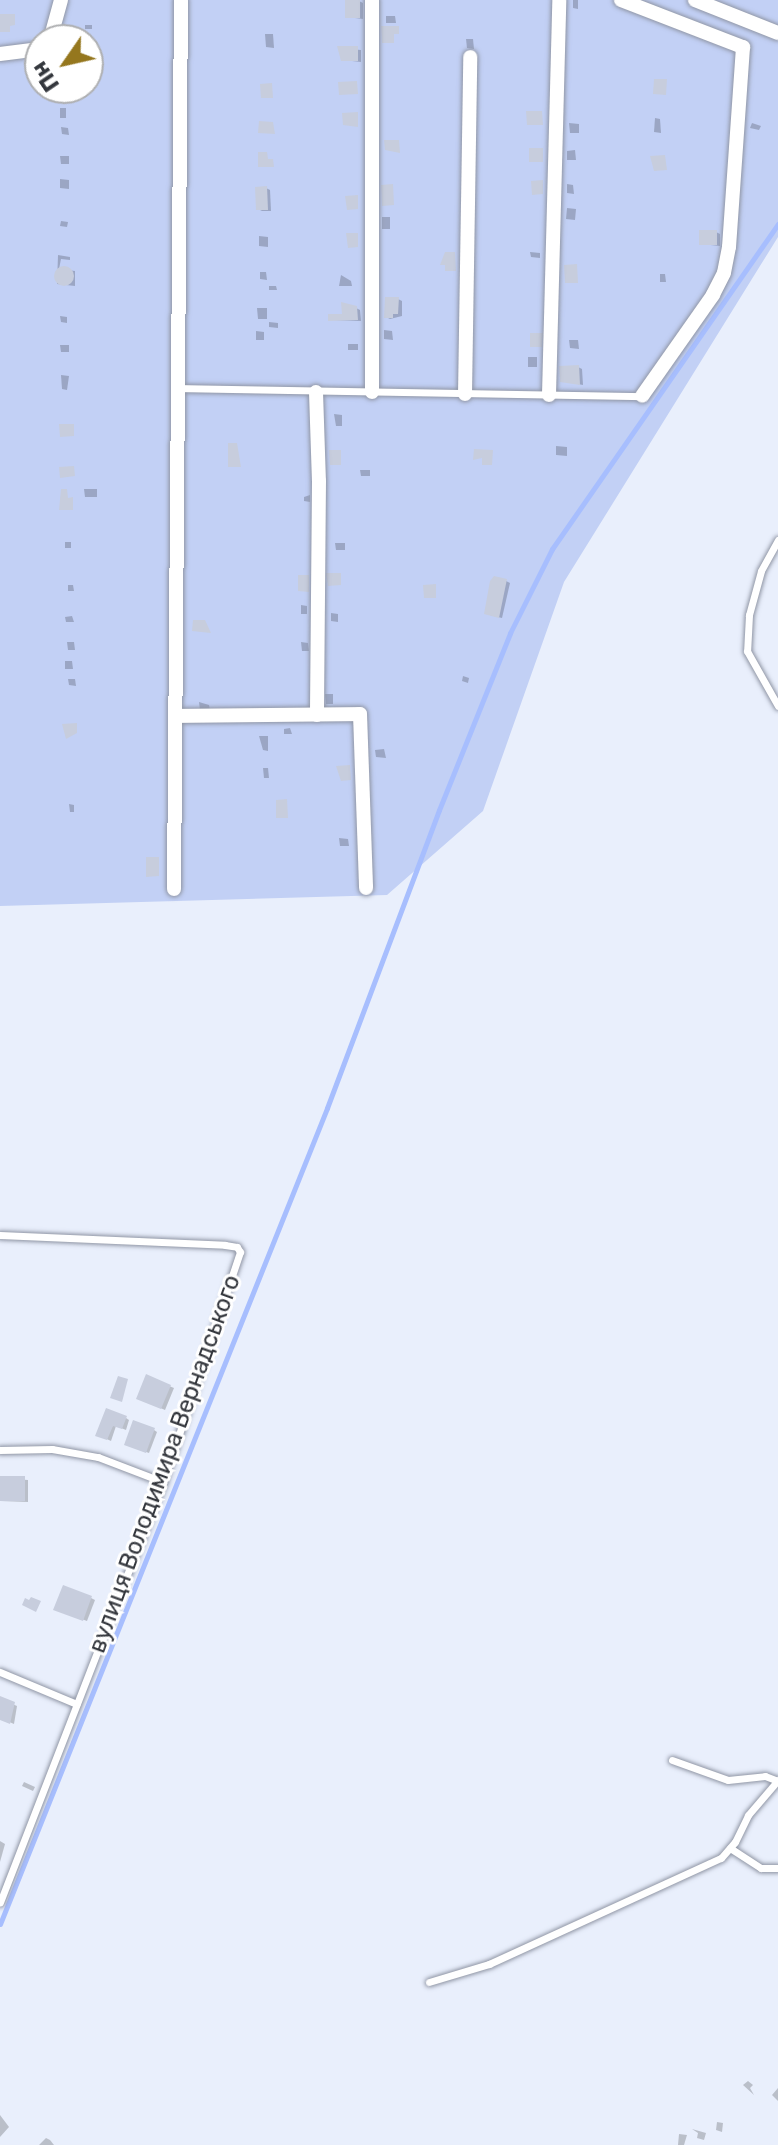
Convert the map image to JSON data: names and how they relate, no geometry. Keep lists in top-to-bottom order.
{
  "streets": {
    "lane": ["вулиця Володимира Вернадського"]
  },
  "north": "bottom left"
}
